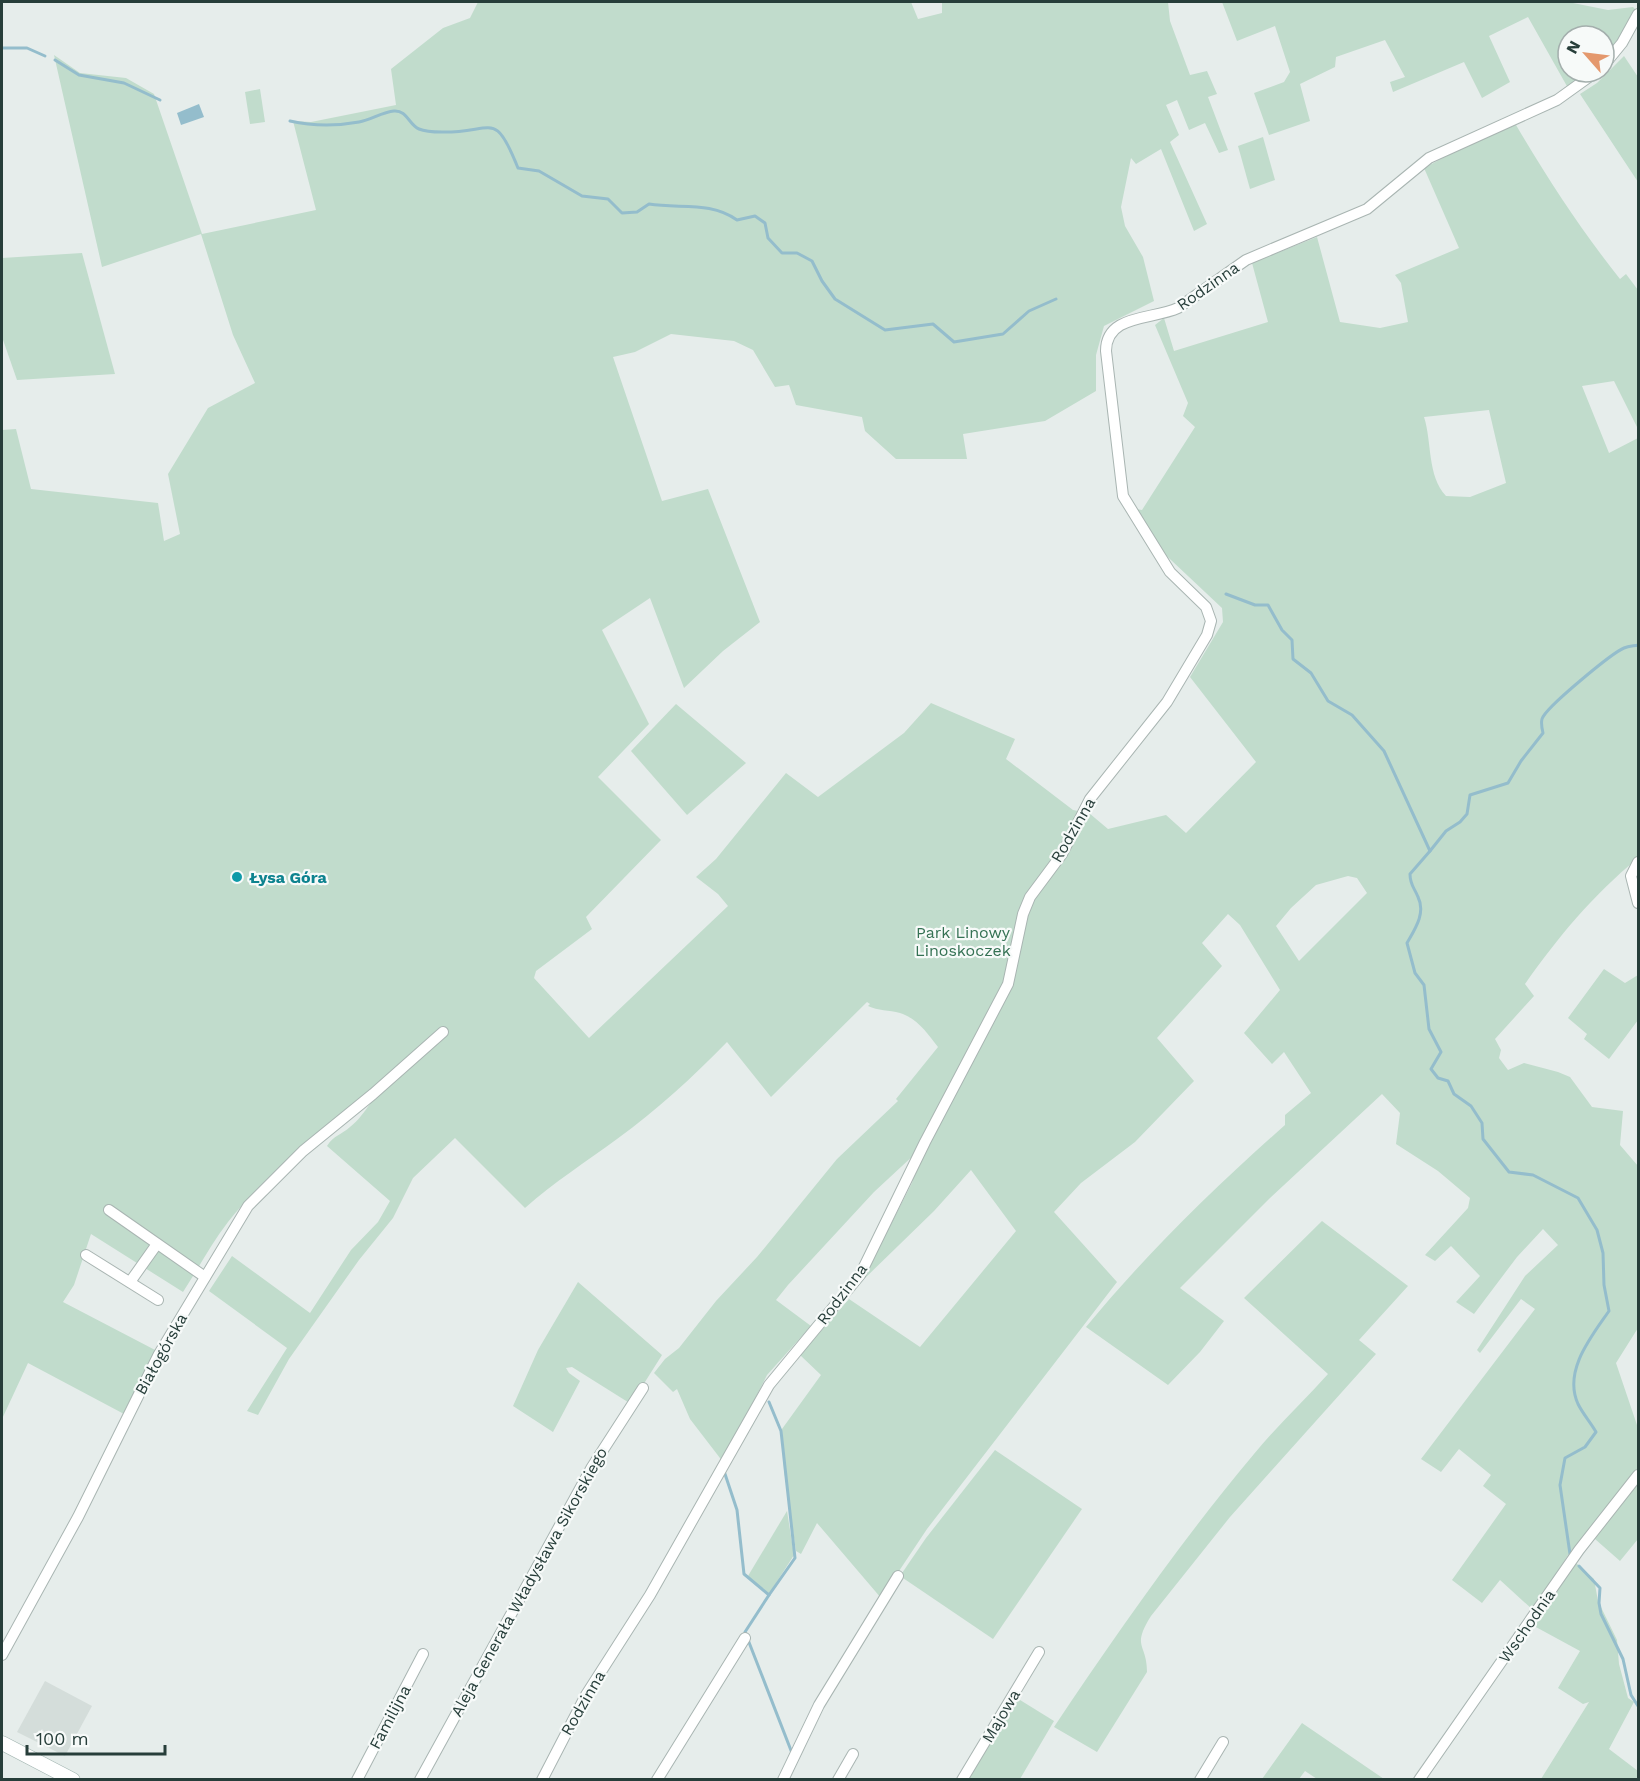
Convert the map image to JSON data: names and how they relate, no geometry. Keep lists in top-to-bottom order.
{
  "streets": {
    "street": [
      "Rodzinna",
      "Białogórska",
      "Aleja Generała Władysława Sikorskiego",
      "Wschodnia",
      "Majowa",
      "Familijna"
    ]
  },
  "parks": ["Park Linowy Linoskoczek"],
  "places": ["Łysa Góra"],
  "scale_bar": "100 m",
  "north": "top left"
}
